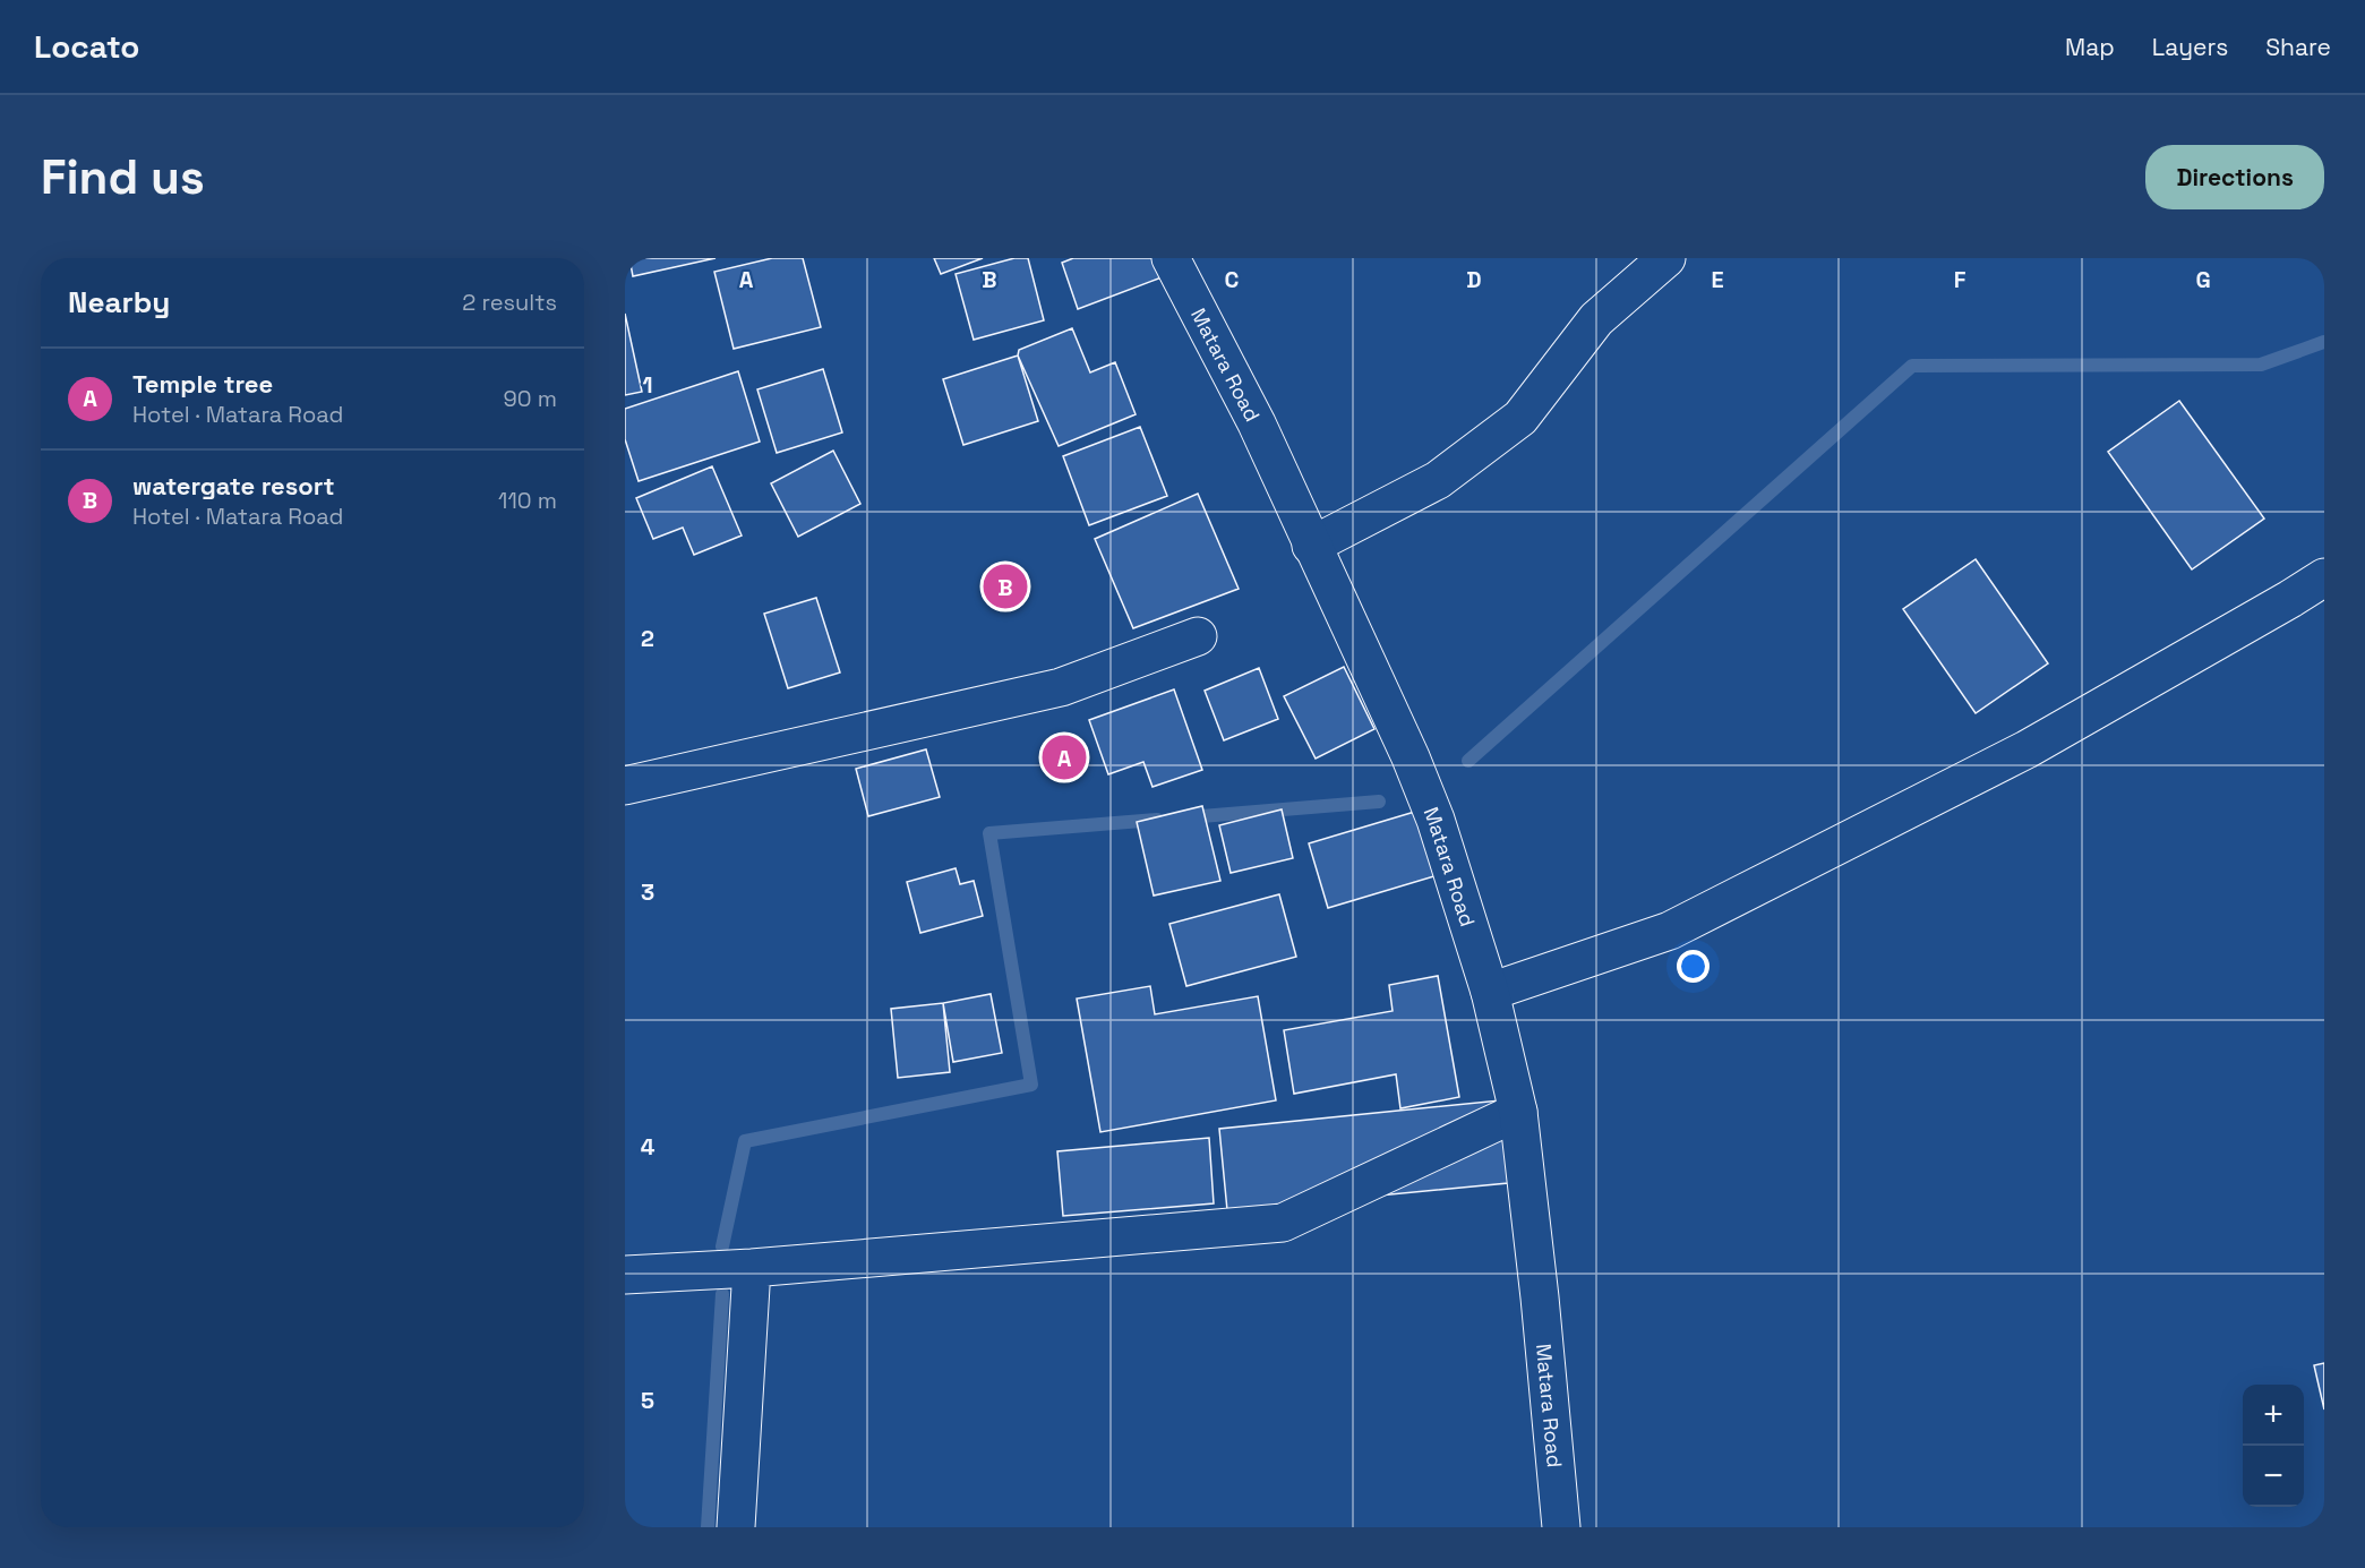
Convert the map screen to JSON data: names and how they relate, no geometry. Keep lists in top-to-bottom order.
{
  "streets": {
    "main road": ["Matara Road"]
  },
  "page": {
    "header": "Locato",
    "nav": ["Map", "Layers", "Share"],
    "buttons": "Directions",
    "title": "Find us",
    "heading": ["Nearby", "2 results"],
    "list": [
      {
        "mark": "A",
        "name": "Temple tree",
        "note": "Hotel · Matara Road",
        "value": "90 m"
      },
      {
        "mark": "B",
        "name": "watergate resort",
        "note": "Hotel · Matara Road",
        "value": "110 m"
      }
    ],
    "pins": ["B", "A"],
    "map_buttons": ["+", "−"]
  },
  "grid": {
    "columns": [
      "A",
      "B",
      "C",
      "D",
      "E",
      "F",
      "G"
    ],
    "rows": [
      "1",
      "2",
      "3",
      "4",
      "5"
    ]
  }
}
